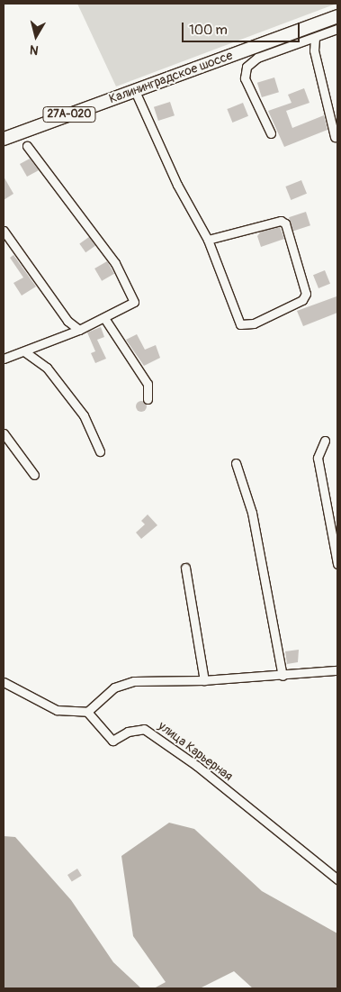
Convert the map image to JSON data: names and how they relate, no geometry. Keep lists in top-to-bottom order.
{
  "streets": {
    "main road": ["Калининградское шоссе", "27А-020"],
    "street": ["улица Карьерная"]
  },
  "scale_bar": "100 m",
  "north": "bottom"
}
